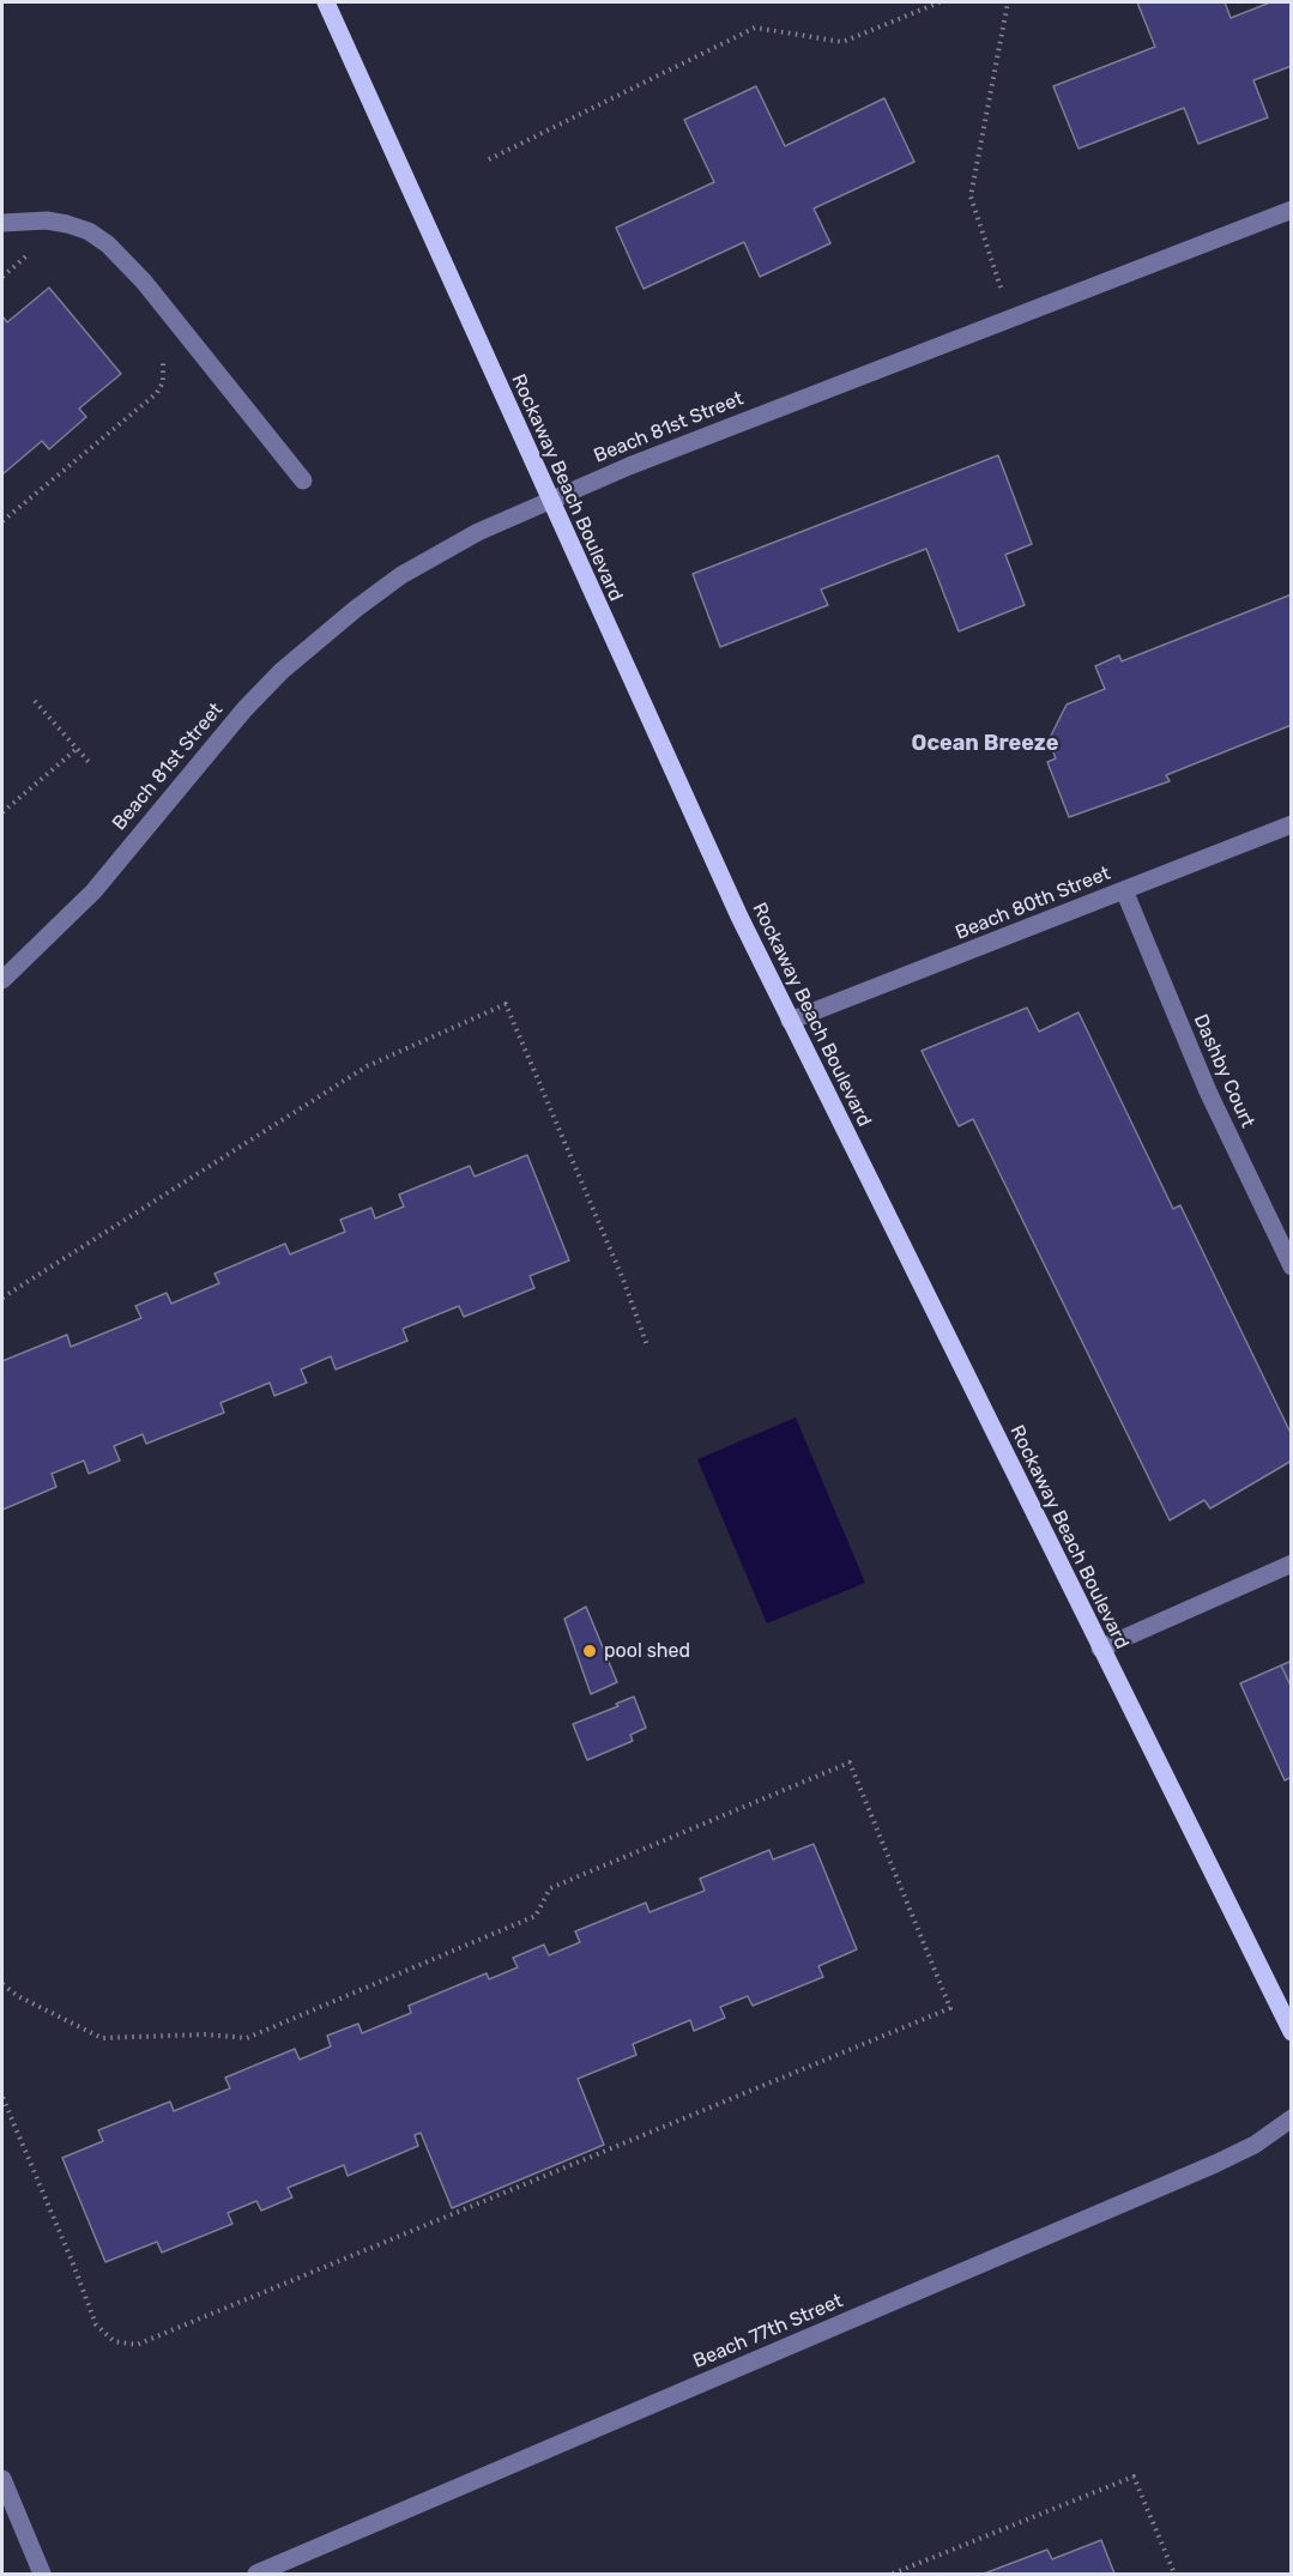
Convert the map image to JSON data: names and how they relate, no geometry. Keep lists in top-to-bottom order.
{
  "streets": {
    "main road": ["Rockaway Beach Boulevard"],
    "street": [
      "Beach 81st Street",
      "Beach 80th Street",
      "Dashby Court",
      "Beach 77th Street"
    ]
  },
  "crossings": [
    ["Beach 81st Street", "Rockaway Beach Boulevard"],
    ["Rockaway Beach Boulevard", "Beach 80th Street"],
    ["Beach 80th Street", "Dashby Court"]
  ],
  "districts": ["Ocean Breeze"],
  "places": ["pool shed"]
}
